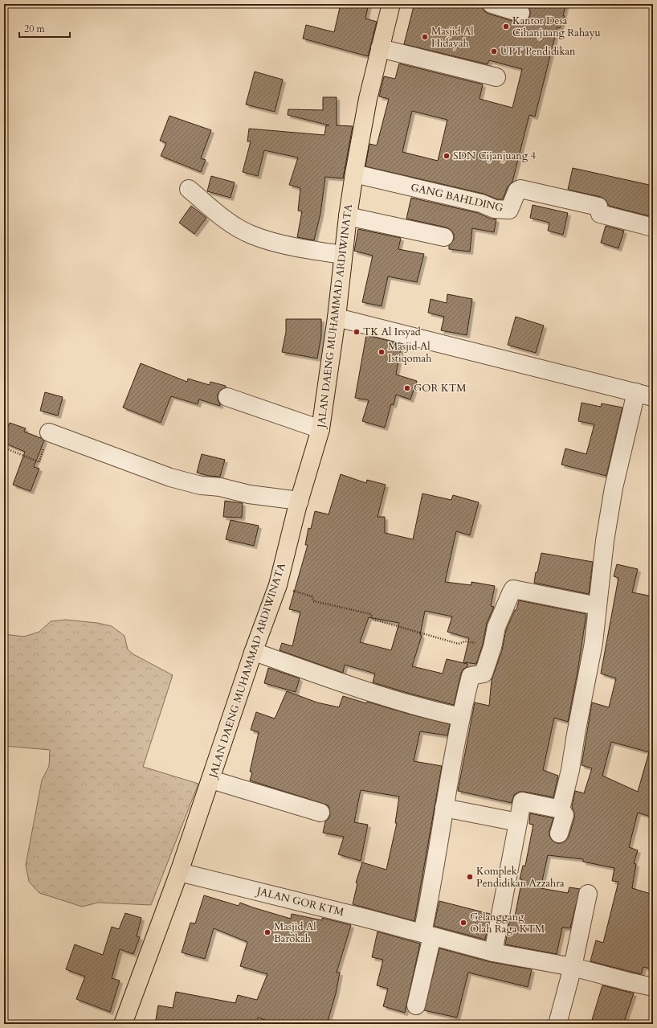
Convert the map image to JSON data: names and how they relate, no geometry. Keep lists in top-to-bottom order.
{
  "streets": {
    "main road": ["JALAN DAENG MUHAMMAD ARDIWINATA"],
    "street": ["GANG BAHLDING", "JALAN GOR KTM"]
  },
  "crossings": [
    ["GANG BAHLDING", "JALAN DAENG MUHAMMAD ARDIWINATA"],
    ["JALAN DAENG MUHAMMAD ARDIWINATA", "JALAN GOR KTM"]
  ],
  "places": [
    "Kantor Desa Cihanjuang Rahayu",
    "Masjid Al Hidayah",
    "UPT Pendidikan",
    "SDN Cijanjuang 4",
    "TK Al Irsyad",
    "Masjid Al Istiqomah",
    "GOR KTM",
    "Komplek Pendidikan Azzahra",
    "Gelanggang Olah Raga KTM",
    "Masjid Al Barokah"
  ],
  "scale_bar": "20 m"
}
